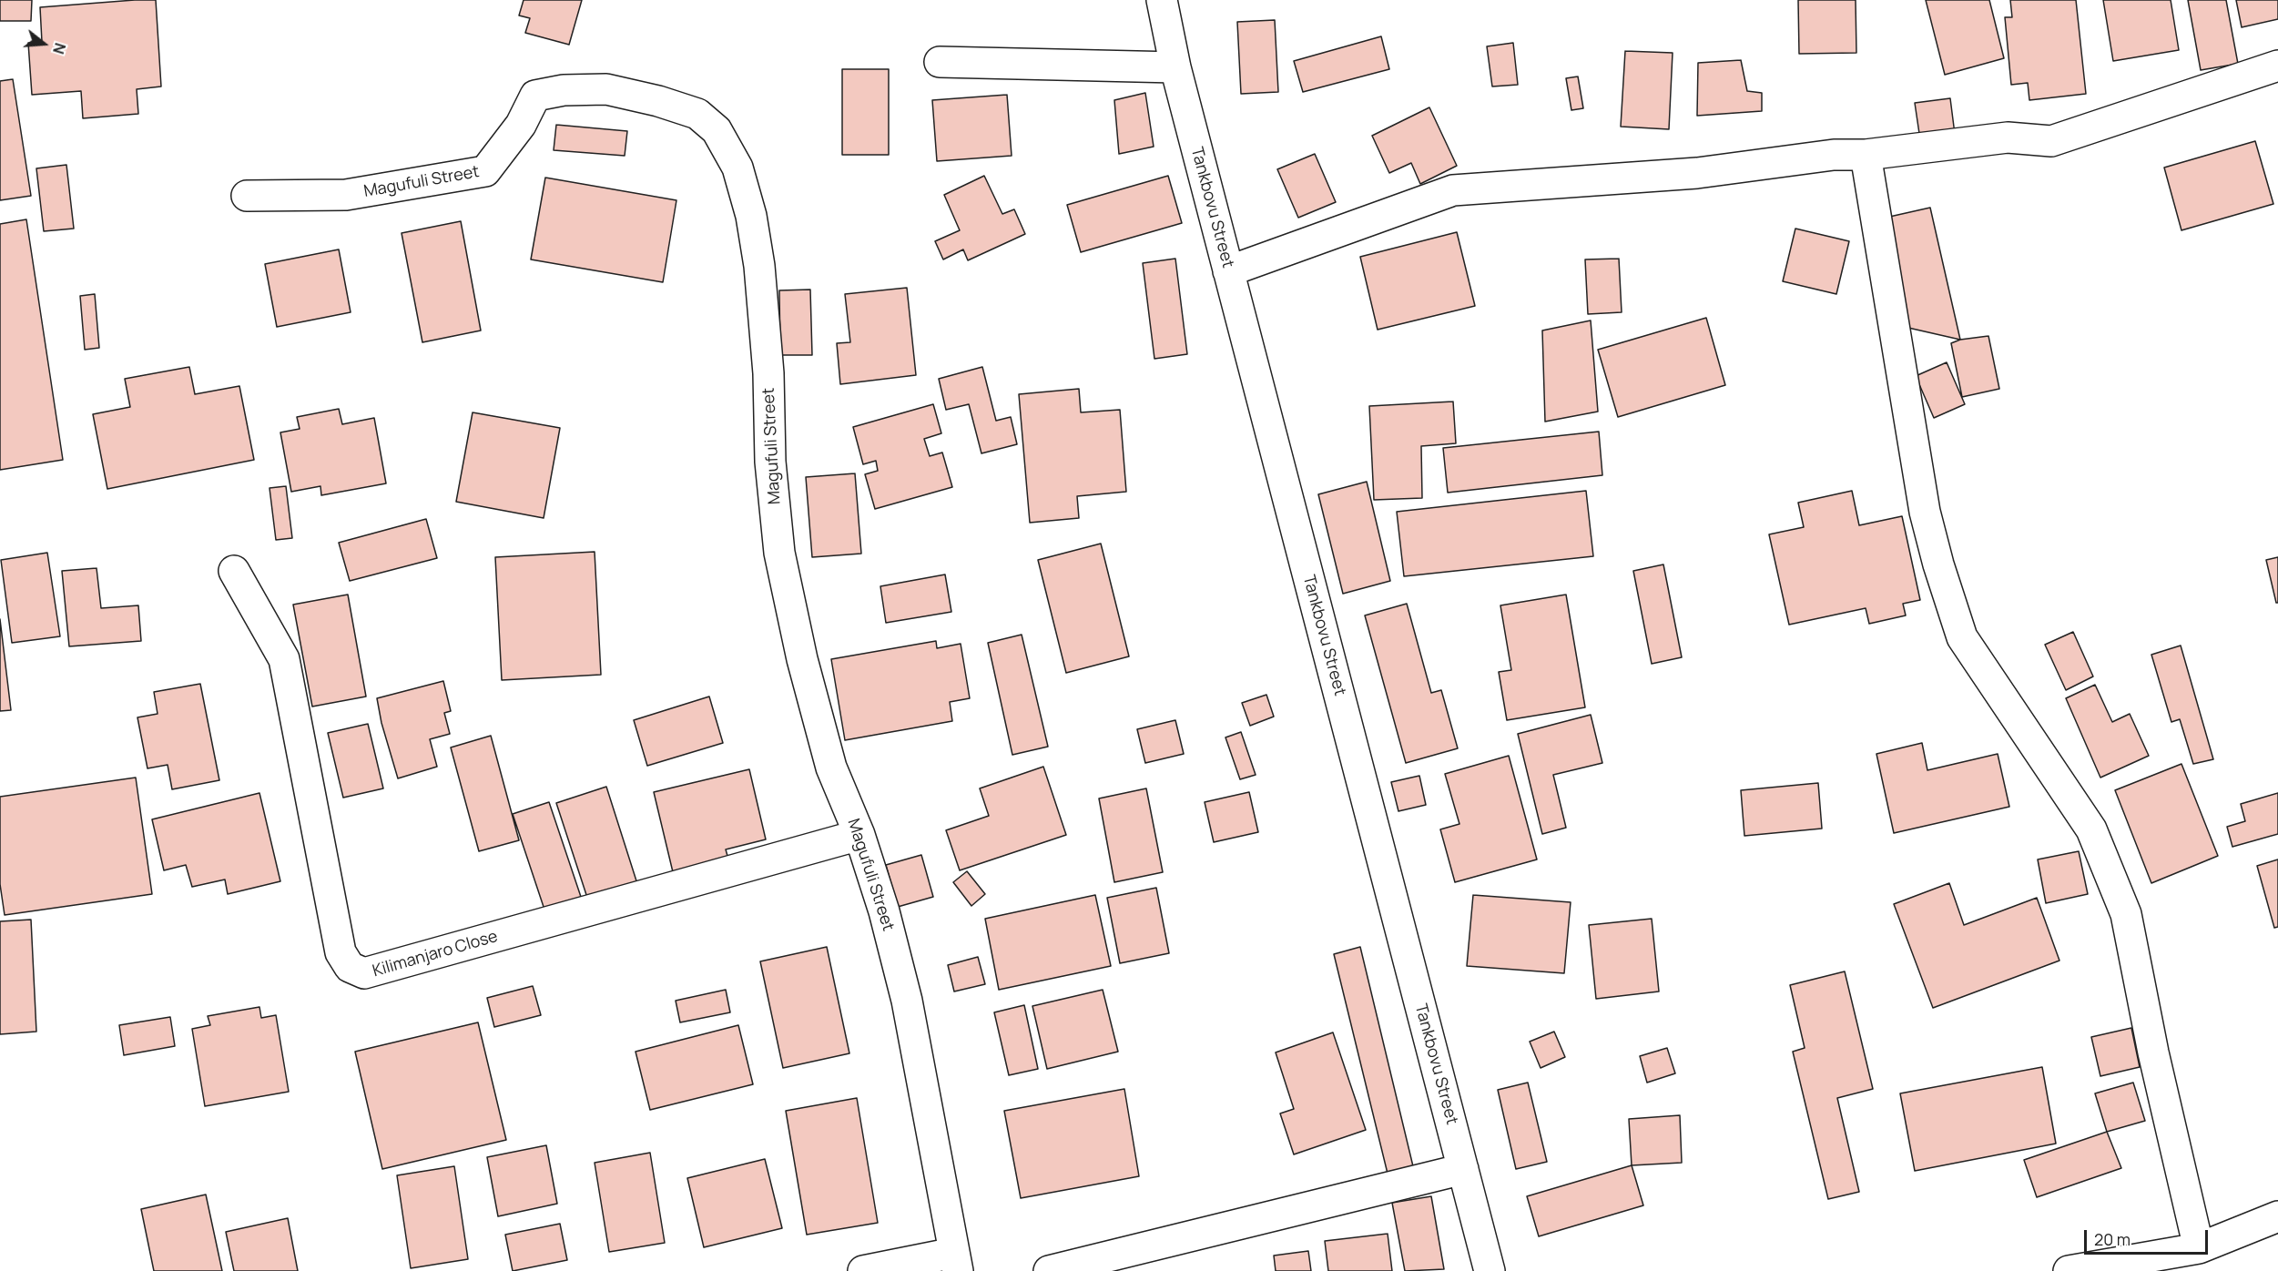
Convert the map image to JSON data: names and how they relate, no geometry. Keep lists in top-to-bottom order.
{
  "streets": {
    "street": ["Magufuli Street", "Tankbovu Street", "Kilimanjaro Close"]
  },
  "crossings": [
    ["Magufuli Street", "Kilimanjaro Close"]
  ],
  "scale_bar": "20 m",
  "north": "right"
}
